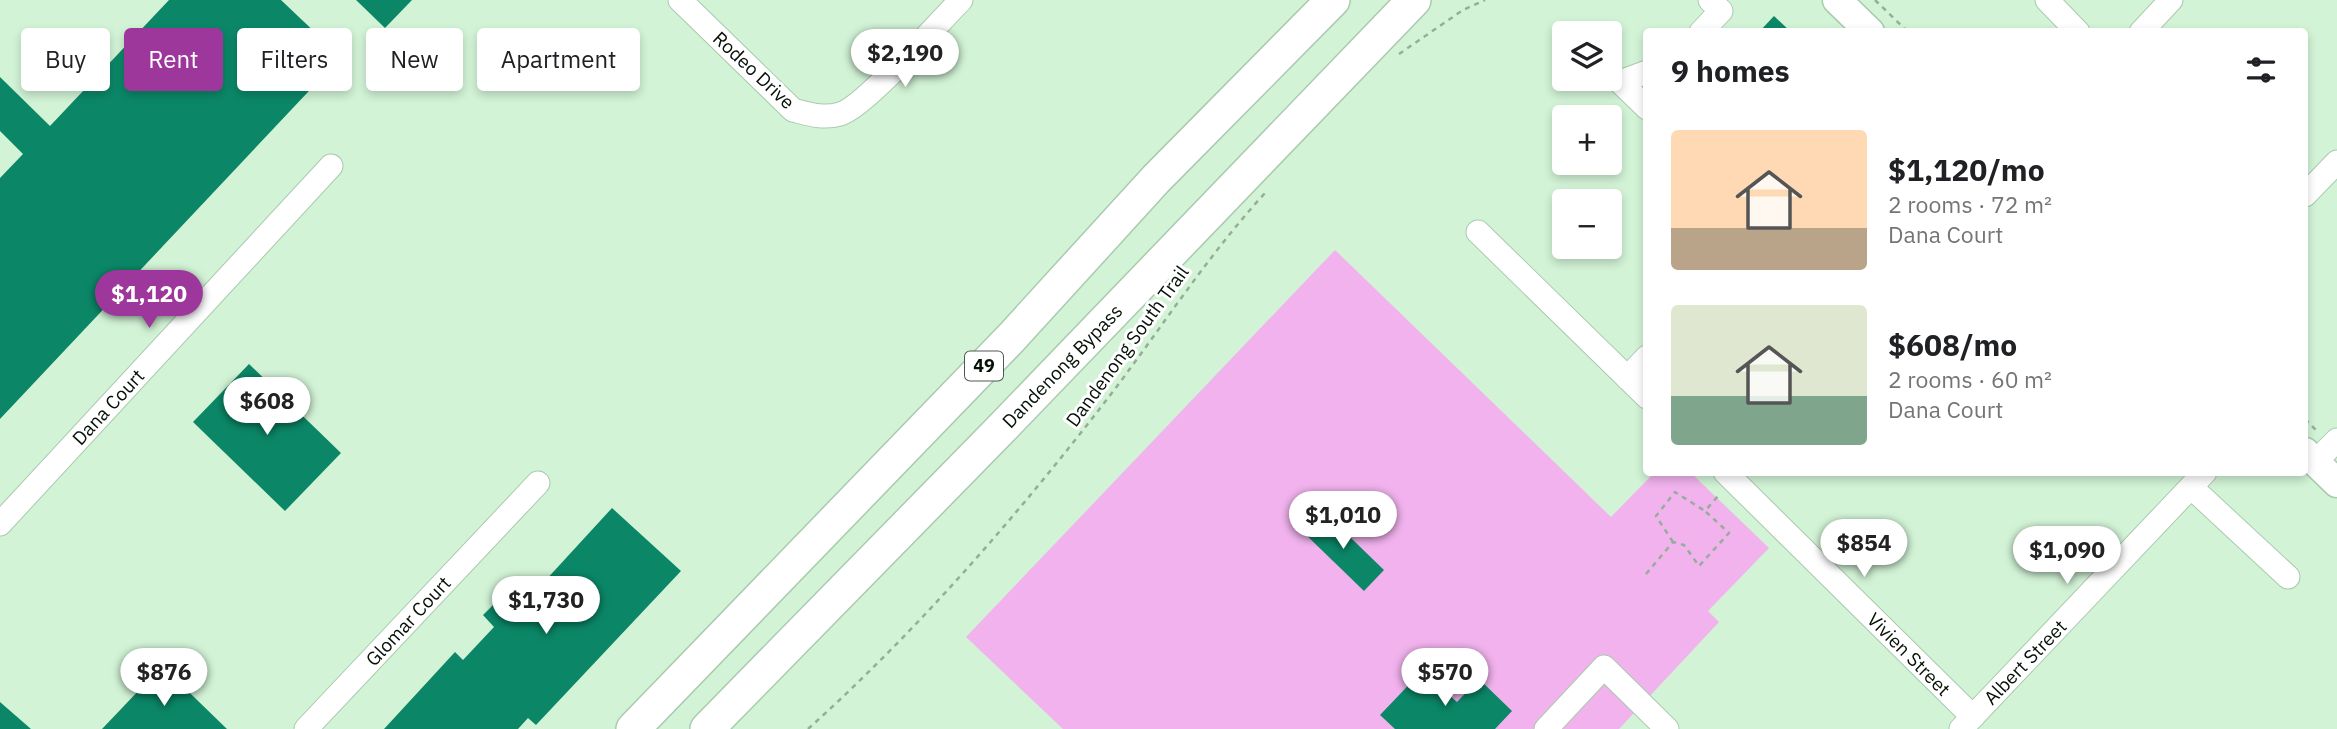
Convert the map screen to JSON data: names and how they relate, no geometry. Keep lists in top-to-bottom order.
{
  "streets": {
    "highway": ["49", "Dandenong Bypass"],
    "street": [
      "Rodeo Drive",
      "Dana Court",
      "Glomar Court",
      "Vivien Street",
      "Albert Street"
    ],
    "path": ["Dandenong South Trail"]
  },
  "crossings": [
    ["Vivien Street", "Albert Street"]
  ],
  "page": {
    "map_buttons": ["+", "−"],
    "chip": [
      "Buy",
      "Rent",
      "Filters",
      "New",
      "Apartment"
    ],
    "heading": "9 homes",
    "price": [
      "$2,190",
      "$1,120",
      "$608",
      "$1,010",
      "$854",
      "$1,090",
      "$1,730",
      "$876",
      "$570"
    ],
    "list": [
      {
        "name": "$1,120/mo",
        "note": "2 rooms · 72 m² · Dana Court"
      },
      {
        "name": "$608/mo",
        "note": "2 rooms · 60 m² · Dana Court"
      }
    ]
  }
}
